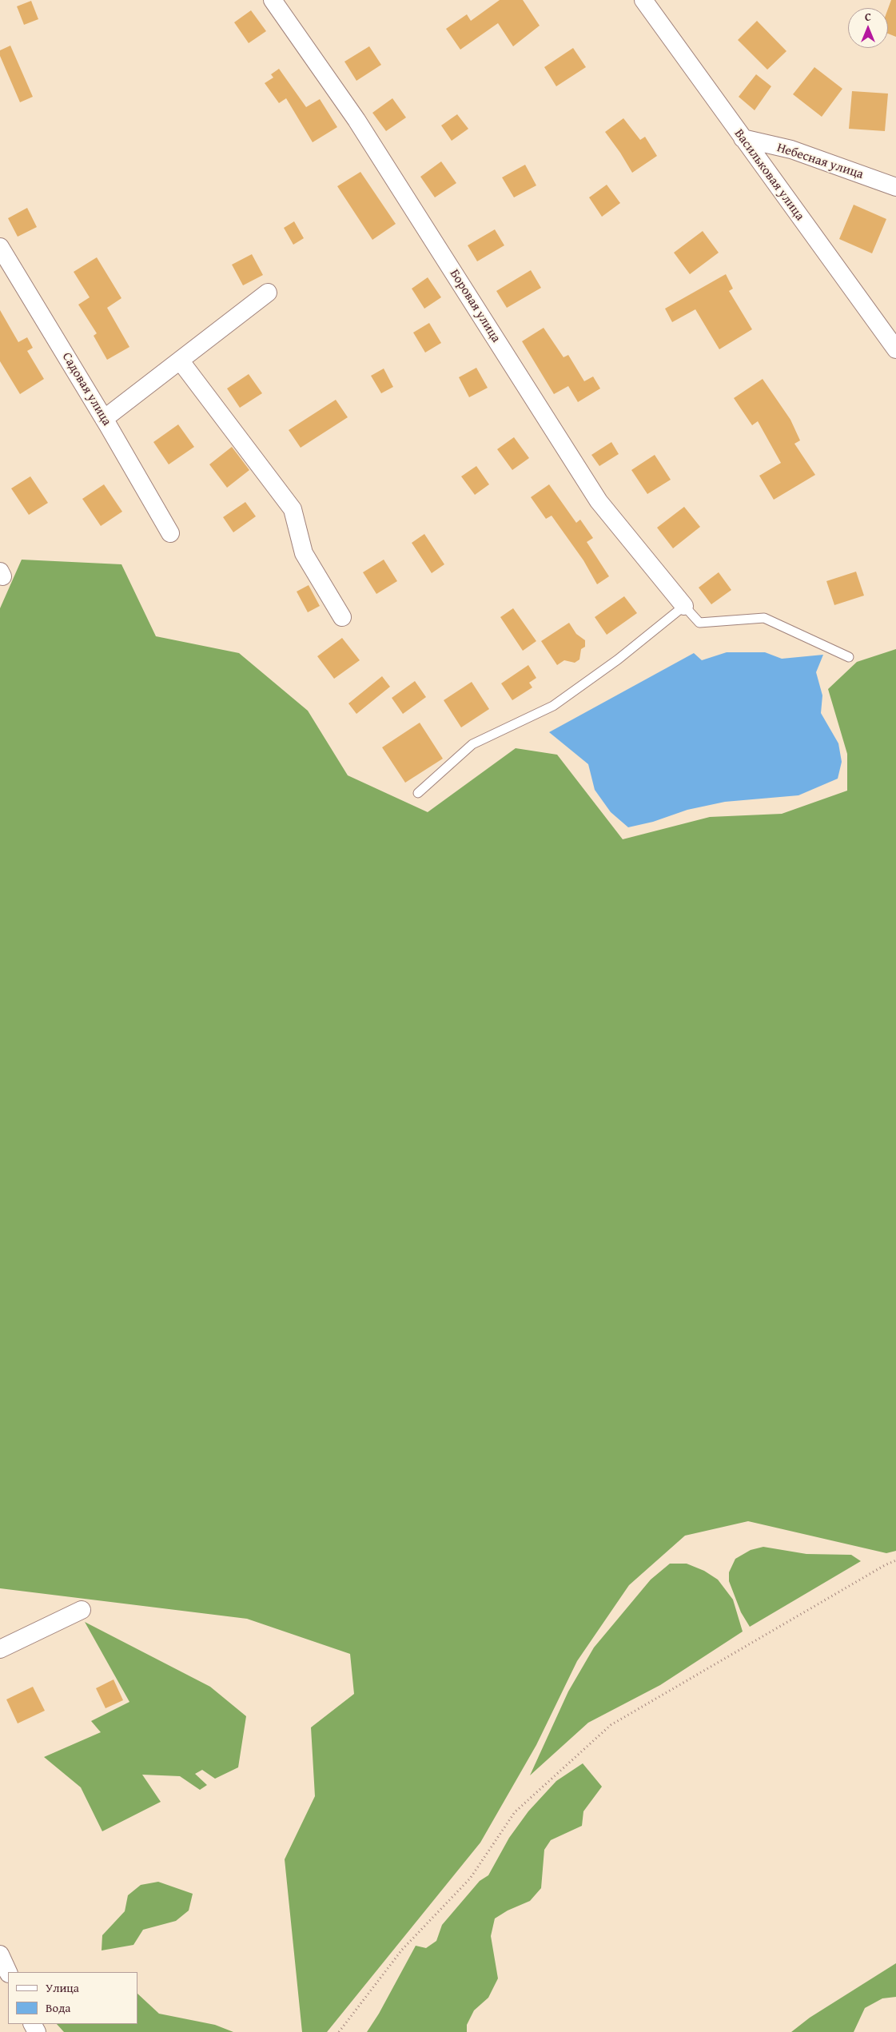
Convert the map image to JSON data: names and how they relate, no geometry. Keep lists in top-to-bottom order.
{
  "streets": {
    "street": [
      "Небесная улица",
      "Васильковая улица",
      "Боровая улица",
      "Садовая улица"
    ]
  },
  "crossings": [
    ["Небесная улица", "Васильковая улица"]
  ],
  "legend": ["Улица", "Вода"],
  "north": "top"
}
